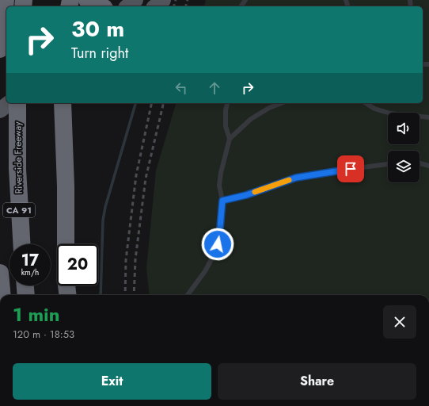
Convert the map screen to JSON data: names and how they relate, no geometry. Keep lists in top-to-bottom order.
{
  "streets": {
    "highway": ["Riverside Freeway", "CA 91"]
  },
  "page": {
    "turn": ["30 m", "Turn right"],
    "speed": "17 km/h",
    "limit": "20",
    "heading": ["1 min", "120 m · 18:53"],
    "buttons": ["Exit", "Share"]
  }
}
